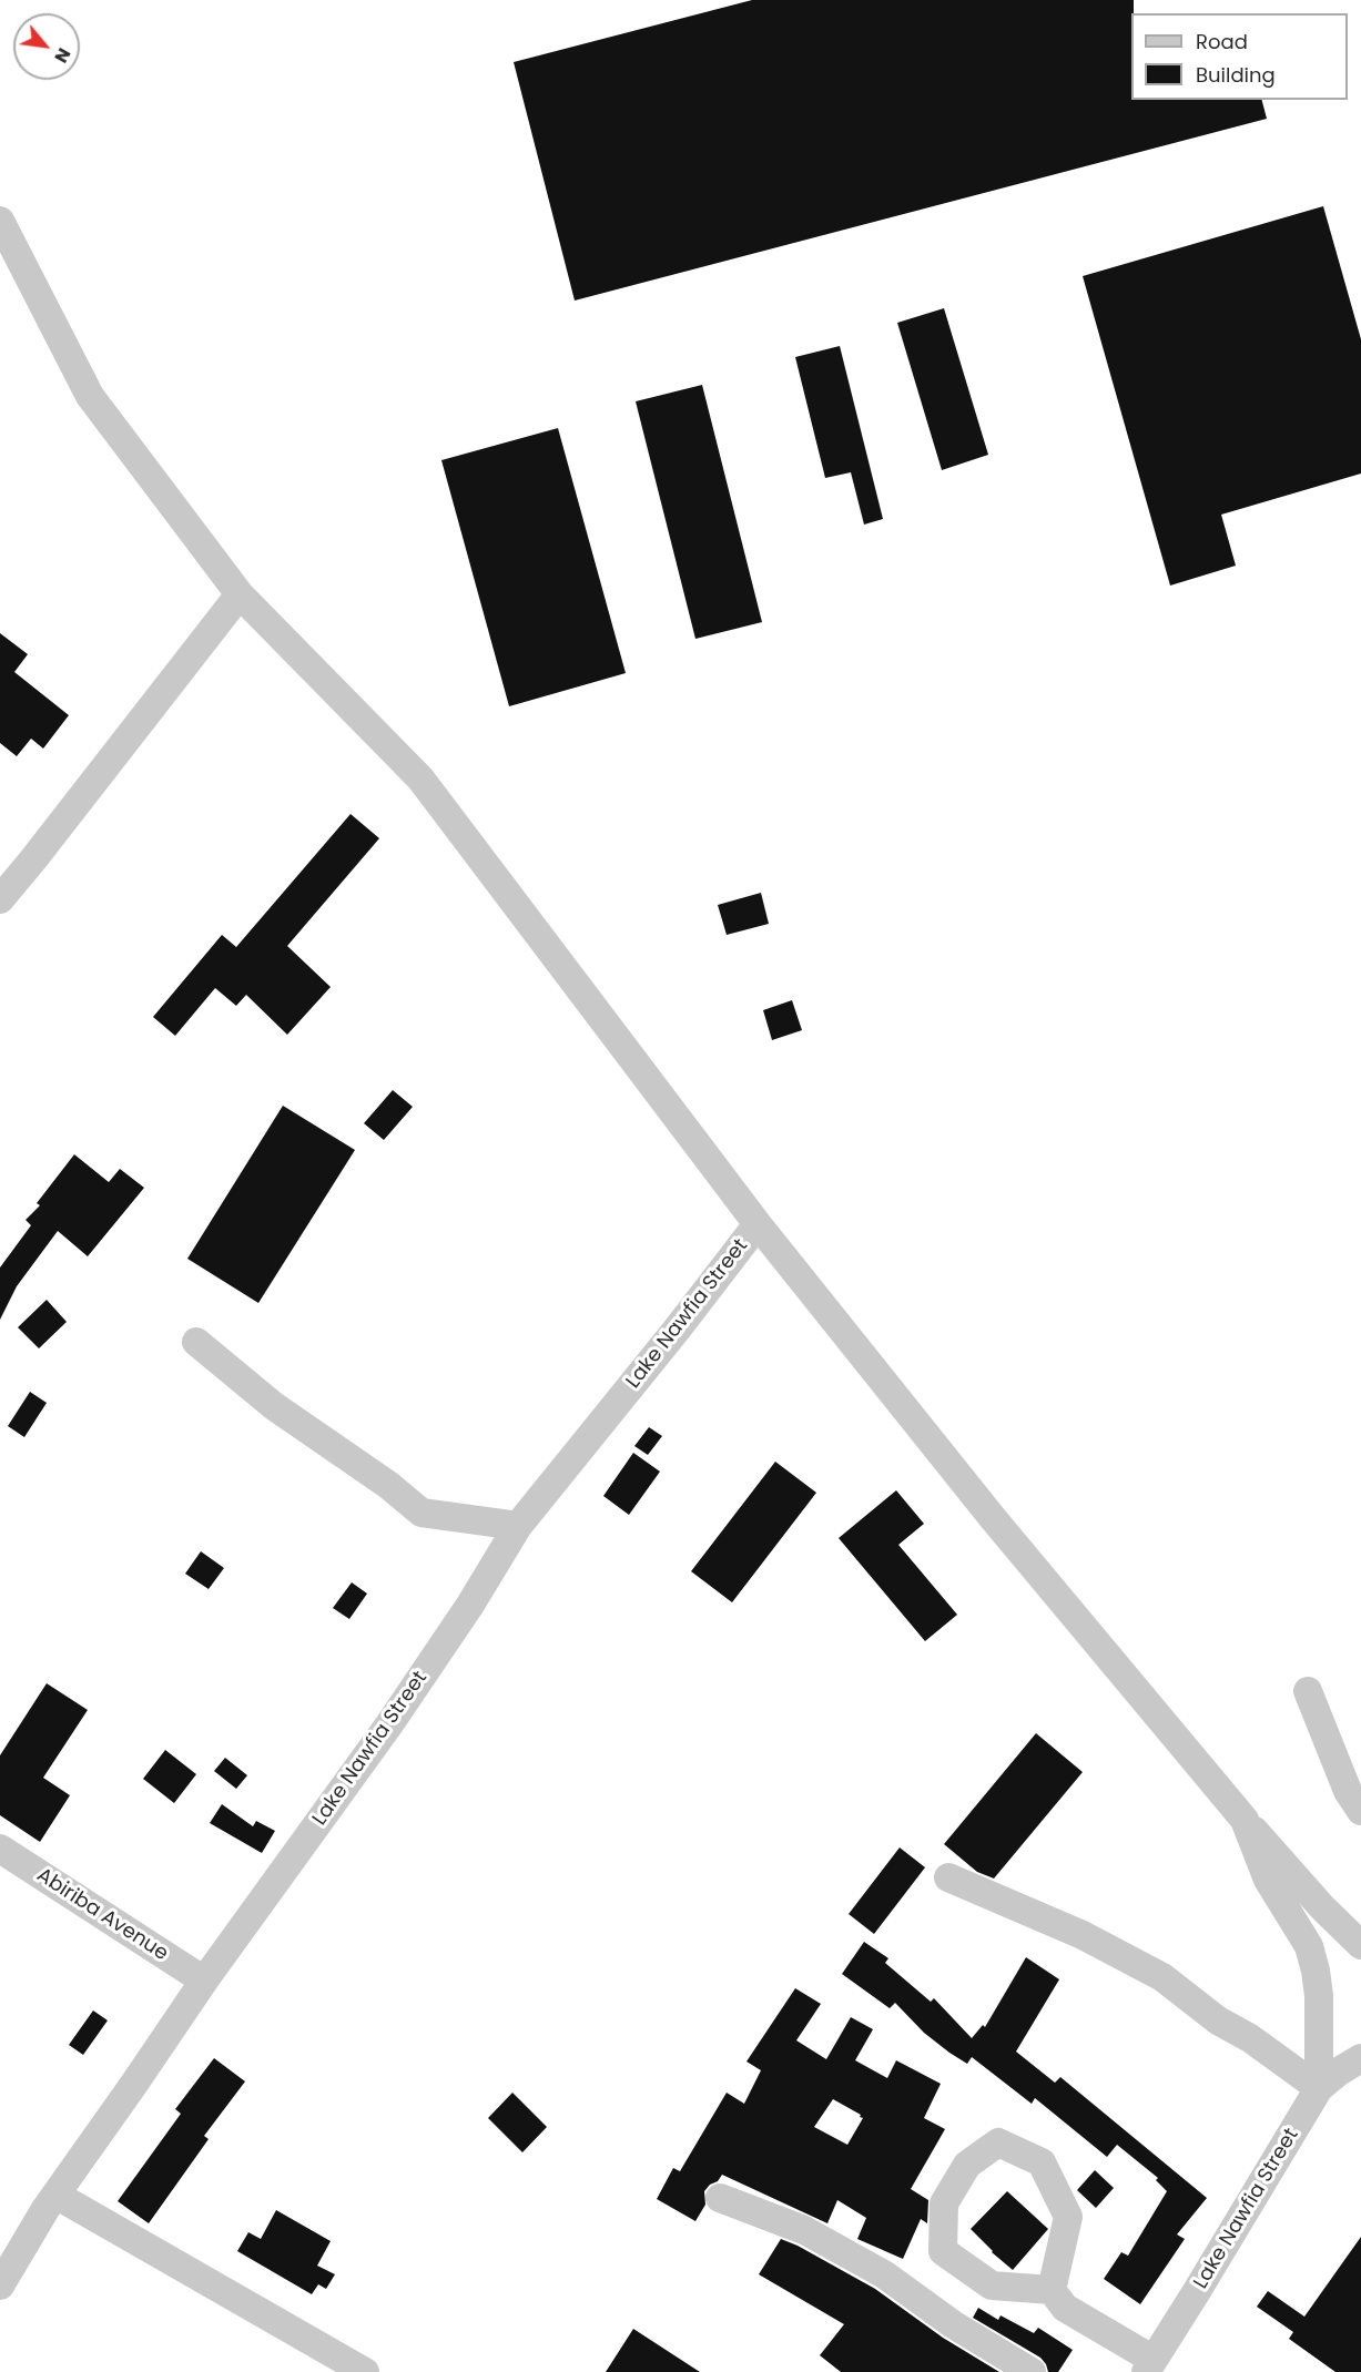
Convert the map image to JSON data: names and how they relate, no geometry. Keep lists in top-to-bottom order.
{
  "streets": {
    "street": ["Lake Nawfia Street", "Abiriba Avenue"]
  },
  "crossings": [
    ["Lake Nawfia Street", "Abiriba Avenue"]
  ],
  "legend": ["Road", "Building"],
  "north": "bottom right"
}
